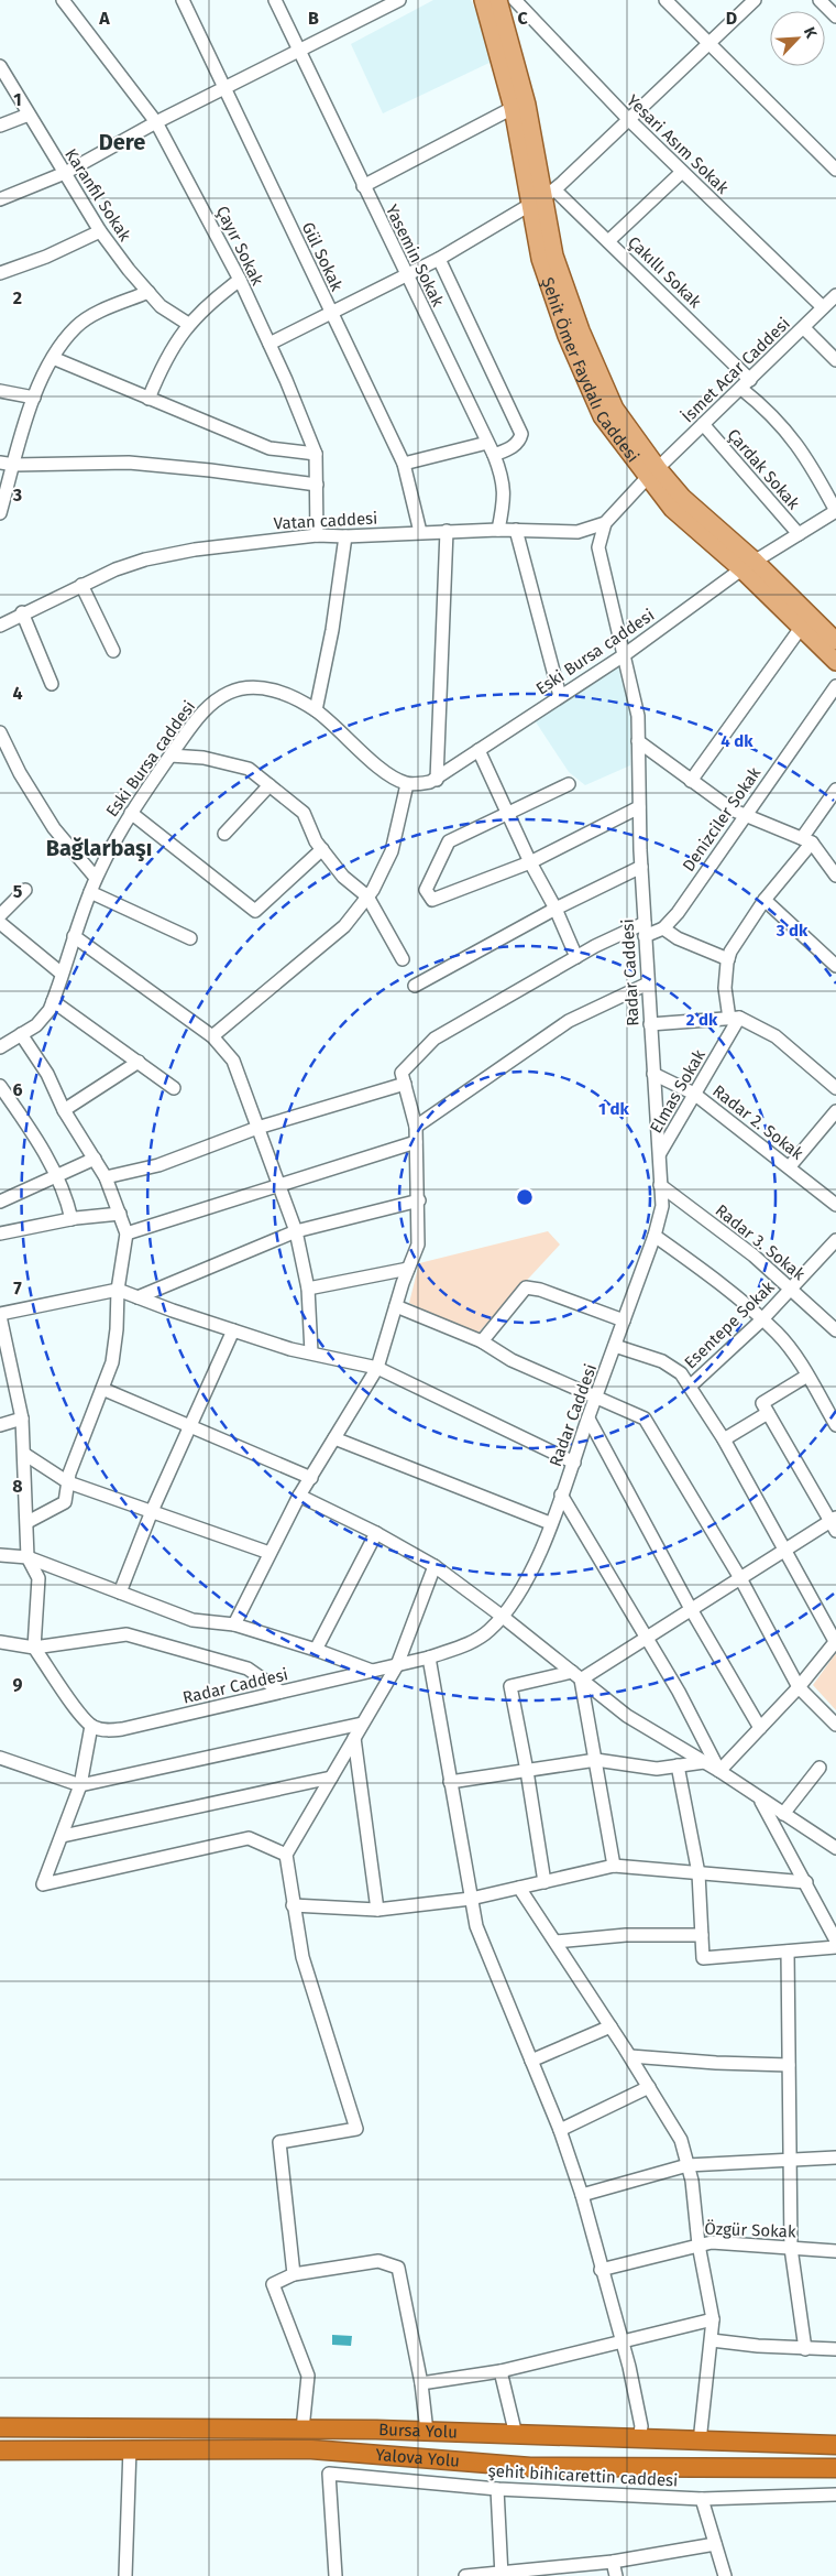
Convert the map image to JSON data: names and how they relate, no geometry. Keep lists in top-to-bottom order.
{
  "streets": {
    "highway": ["Bursa Yolu", "Yalova Yolu"],
    "main road": ["Şehit Ömer Faydalı Caddesi"],
    "street": [
      "Yesari Asım Sokak",
      "Karanfil Sokak",
      "Çayır Sokak",
      "Yasemin Sokak",
      "Gül Sokak",
      "Çakıllı Sokak",
      "İsmet Acar Caddesi",
      "Çardak Sokak",
      "Vatan caddesi",
      "Eski Bursa caddesi",
      "Denizciler Sokak",
      "Radar Caddesi",
      "Elmas Sokak",
      "Radar 2. Sokak",
      "Radar 3. Sokak",
      "Esentepe Sokak",
      "Özgür Sokak",
      "şehit bihicarettin caddesi"
    ]
  },
  "crossings": [
    ["Yesari Asım Sokak", "İsmet Acar Caddesi"],
    ["Çayır Sokak", "Vatan caddesi"],
    ["Yasemin Sokak", "Vatan caddesi"],
    ["Gül Sokak", "Vatan caddesi"],
    ["Çakıllı Sokak", "Şehit Ömer Faydalı Caddesi"],
    ["Çakıllı Sokak", "İsmet Acar Caddesi"],
    ["Çakıllı Sokak", "Eski Bursa caddesi"],
    ["Şehit Ömer Faydalı Caddesi", "İsmet Acar Caddesi"],
    ["Şehit Ömer Faydalı Caddesi", "Vatan caddesi"],
    ["Şehit Ömer Faydalı Caddesi", "Eski Bursa caddesi"],
    ["İsmet Acar Caddesi", "Çardak Sokak"],
    ["İsmet Acar Caddesi", "Vatan caddesi"],
    ["Çardak Sokak", "Eski Bursa caddesi"],
    ["Eski Bursa caddesi", "Radar Caddesi"],
    ["Denizciler Sokak", "Radar Caddesi"],
    ["Radar Caddesi", "Elmas Sokak"],
    ["Radar Caddesi", "Radar 2. Sokak"],
    ["Radar Caddesi", "Radar 3. Sokak"],
    ["Elmas Sokak", "Radar 2. Sokak"],
    ["Radar 3. Sokak", "Esentepe Sokak"]
  ],
  "districts": ["Dere", "Bağlarbaşı"],
  "north": "top right",
  "grid": {
    "columns": [
      "A",
      "B",
      "C",
      "D"
    ],
    "rows": [
      "1",
      "2",
      "3",
      "4",
      "5",
      "6",
      "7",
      "8",
      "9"
    ]
  },
  "rings": [
    "4 dk",
    "3 dk",
    "2 dk",
    "1 dk"
  ]
}
